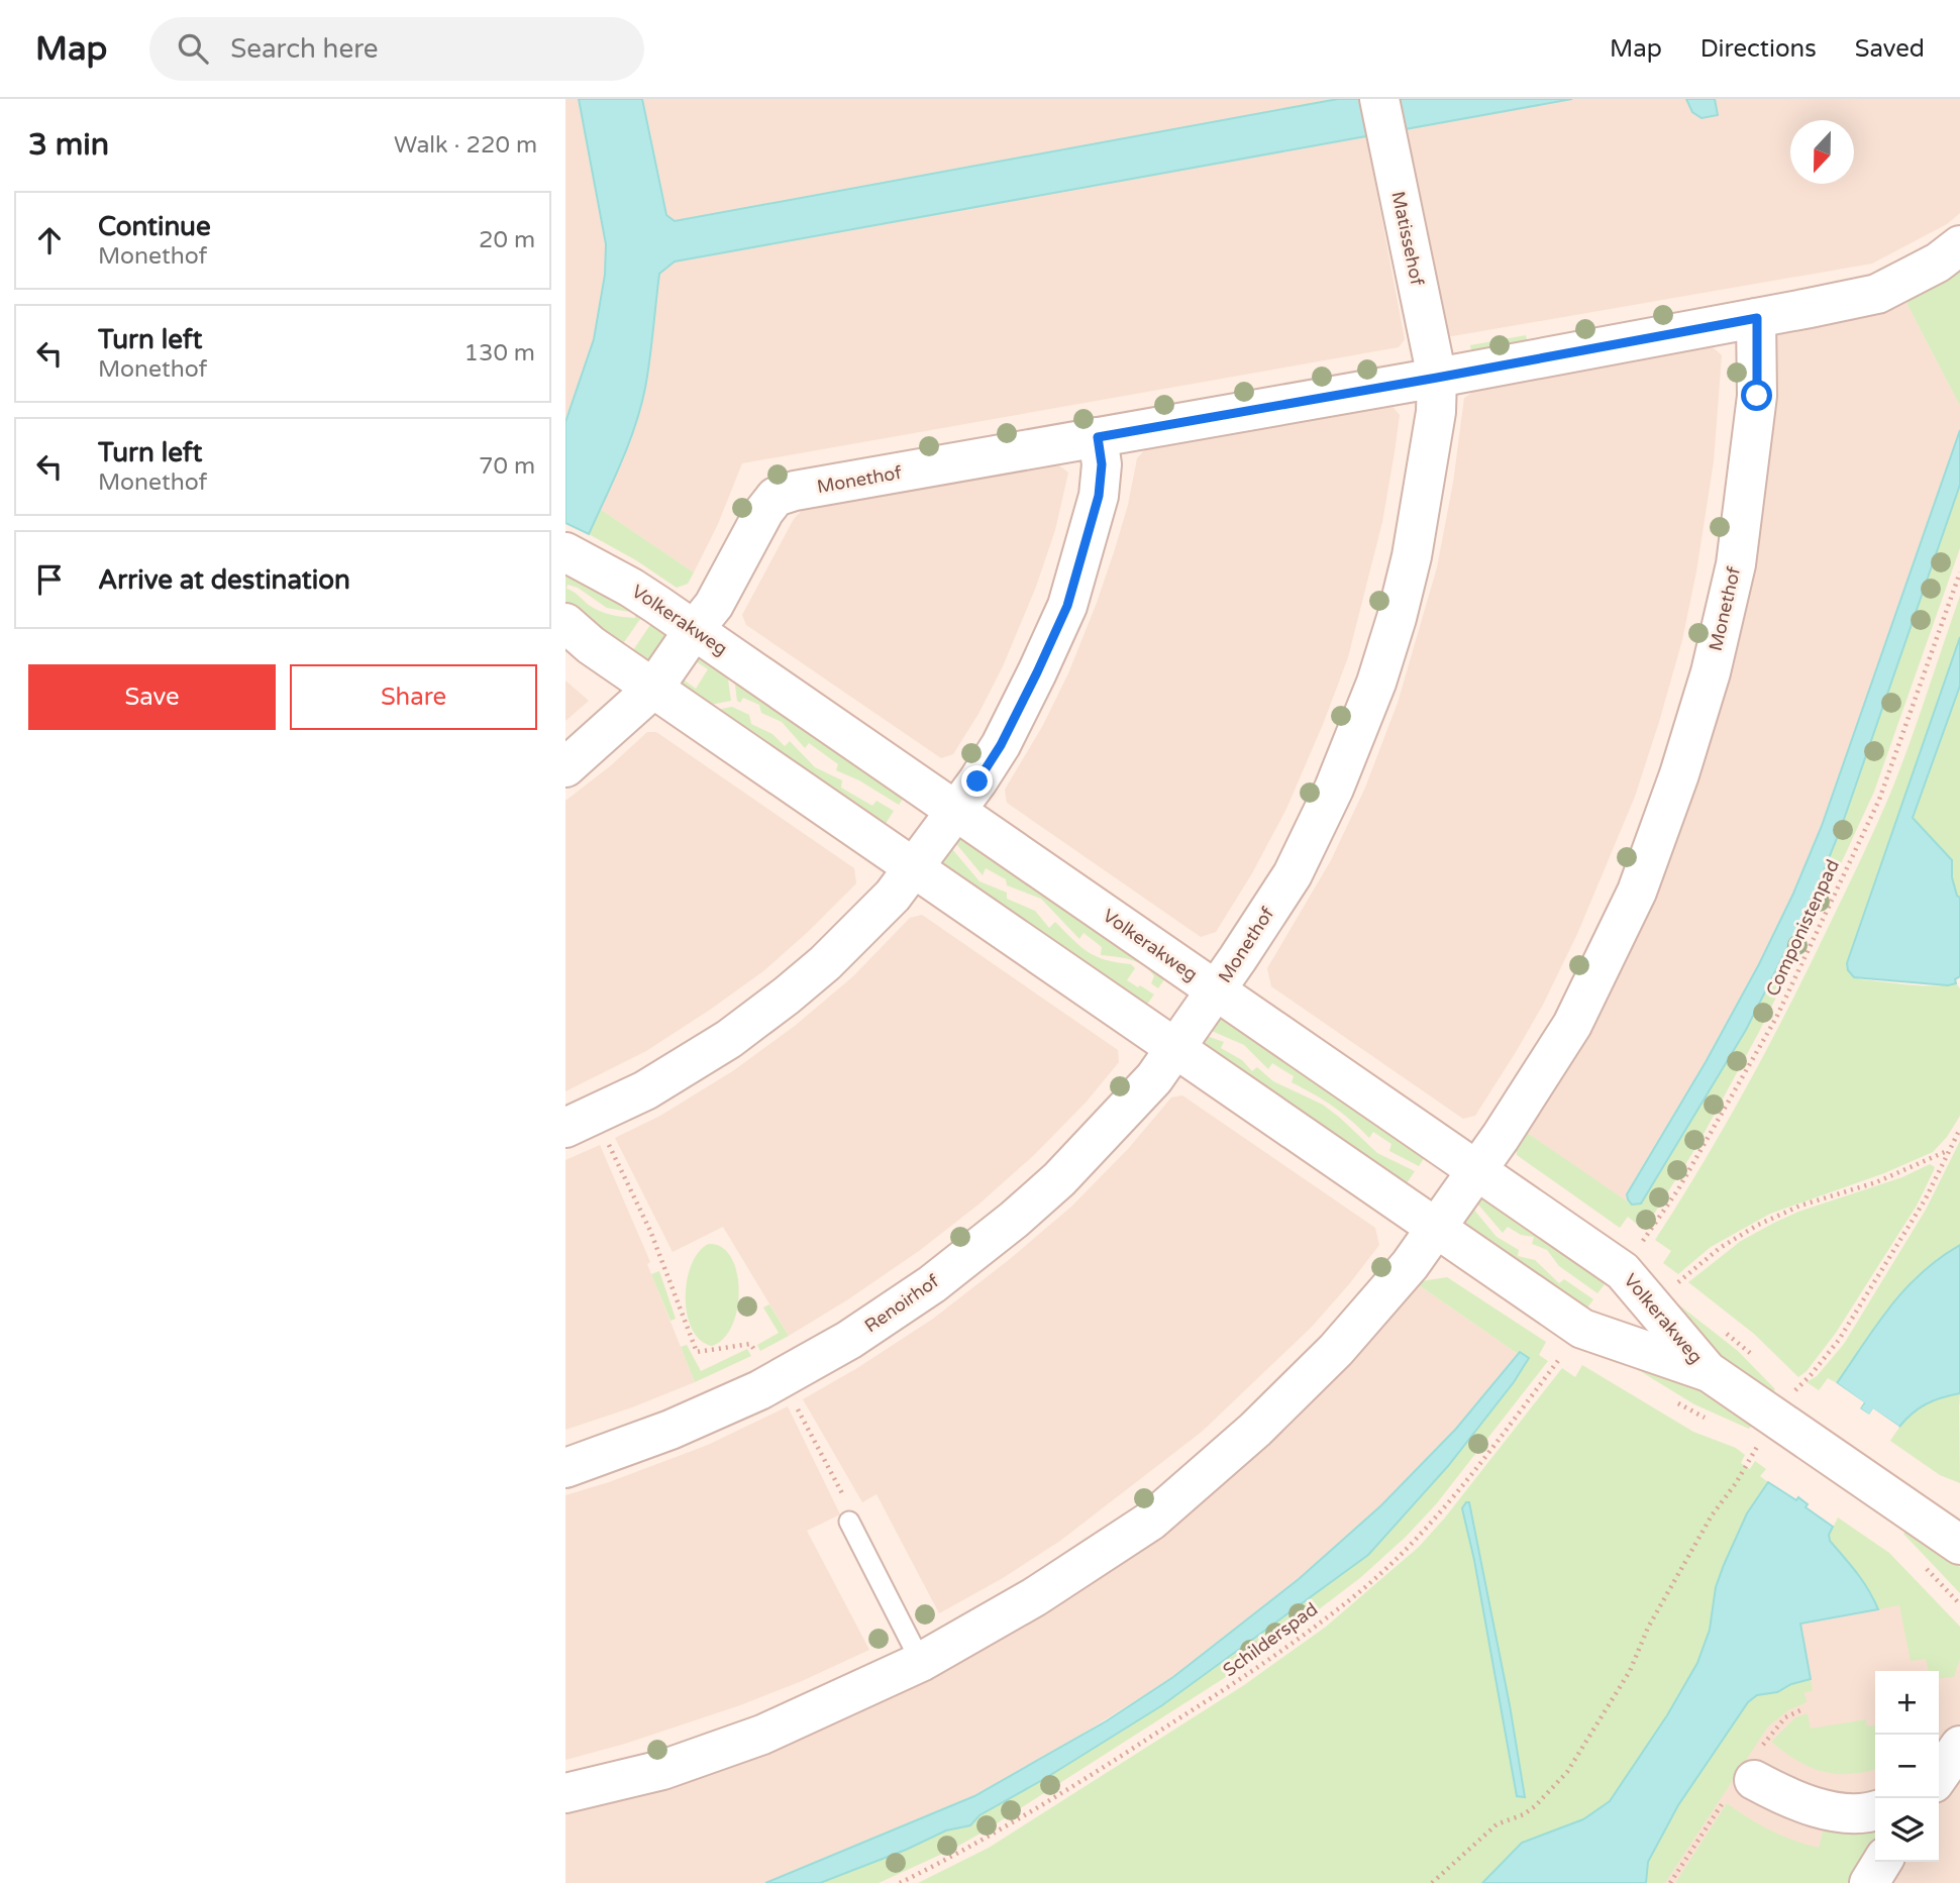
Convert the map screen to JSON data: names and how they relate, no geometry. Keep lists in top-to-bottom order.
{
  "streets": {
    "street": [
      "Matissehof",
      "Monethof",
      "Volkerakweg",
      "Renoirhof"
    ],
    "path": ["Componistenpad", "Schilderspad"]
  },
  "crossings": [
    ["Matissehof", "Monethof"],
    ["Monethof", "Volkerakweg"],
    ["Monethof", "Renoirhof"],
    ["Volkerakweg", "Componistenpad"],
    ["Volkerakweg", "Renoirhof"],
    ["Volkerakweg", "Schilderspad"]
  ],
  "north": "bottom",
  "page": {
    "header": "Map",
    "search": "Search here",
    "nav": ["Map", "Directions", "Saved"],
    "heading": ["3 min", "Walk · 220 m"],
    "list": [
      ["Continue", "Monethof", "20 m"],
      ["Turn left", "Monethof", "130 m"],
      ["Turn left", "Monethof", "70 m"],
      "Arrive at destination"
    ],
    "buttons": ["Save", "Share"],
    "map_buttons": ["+", "−"]
  }
}
